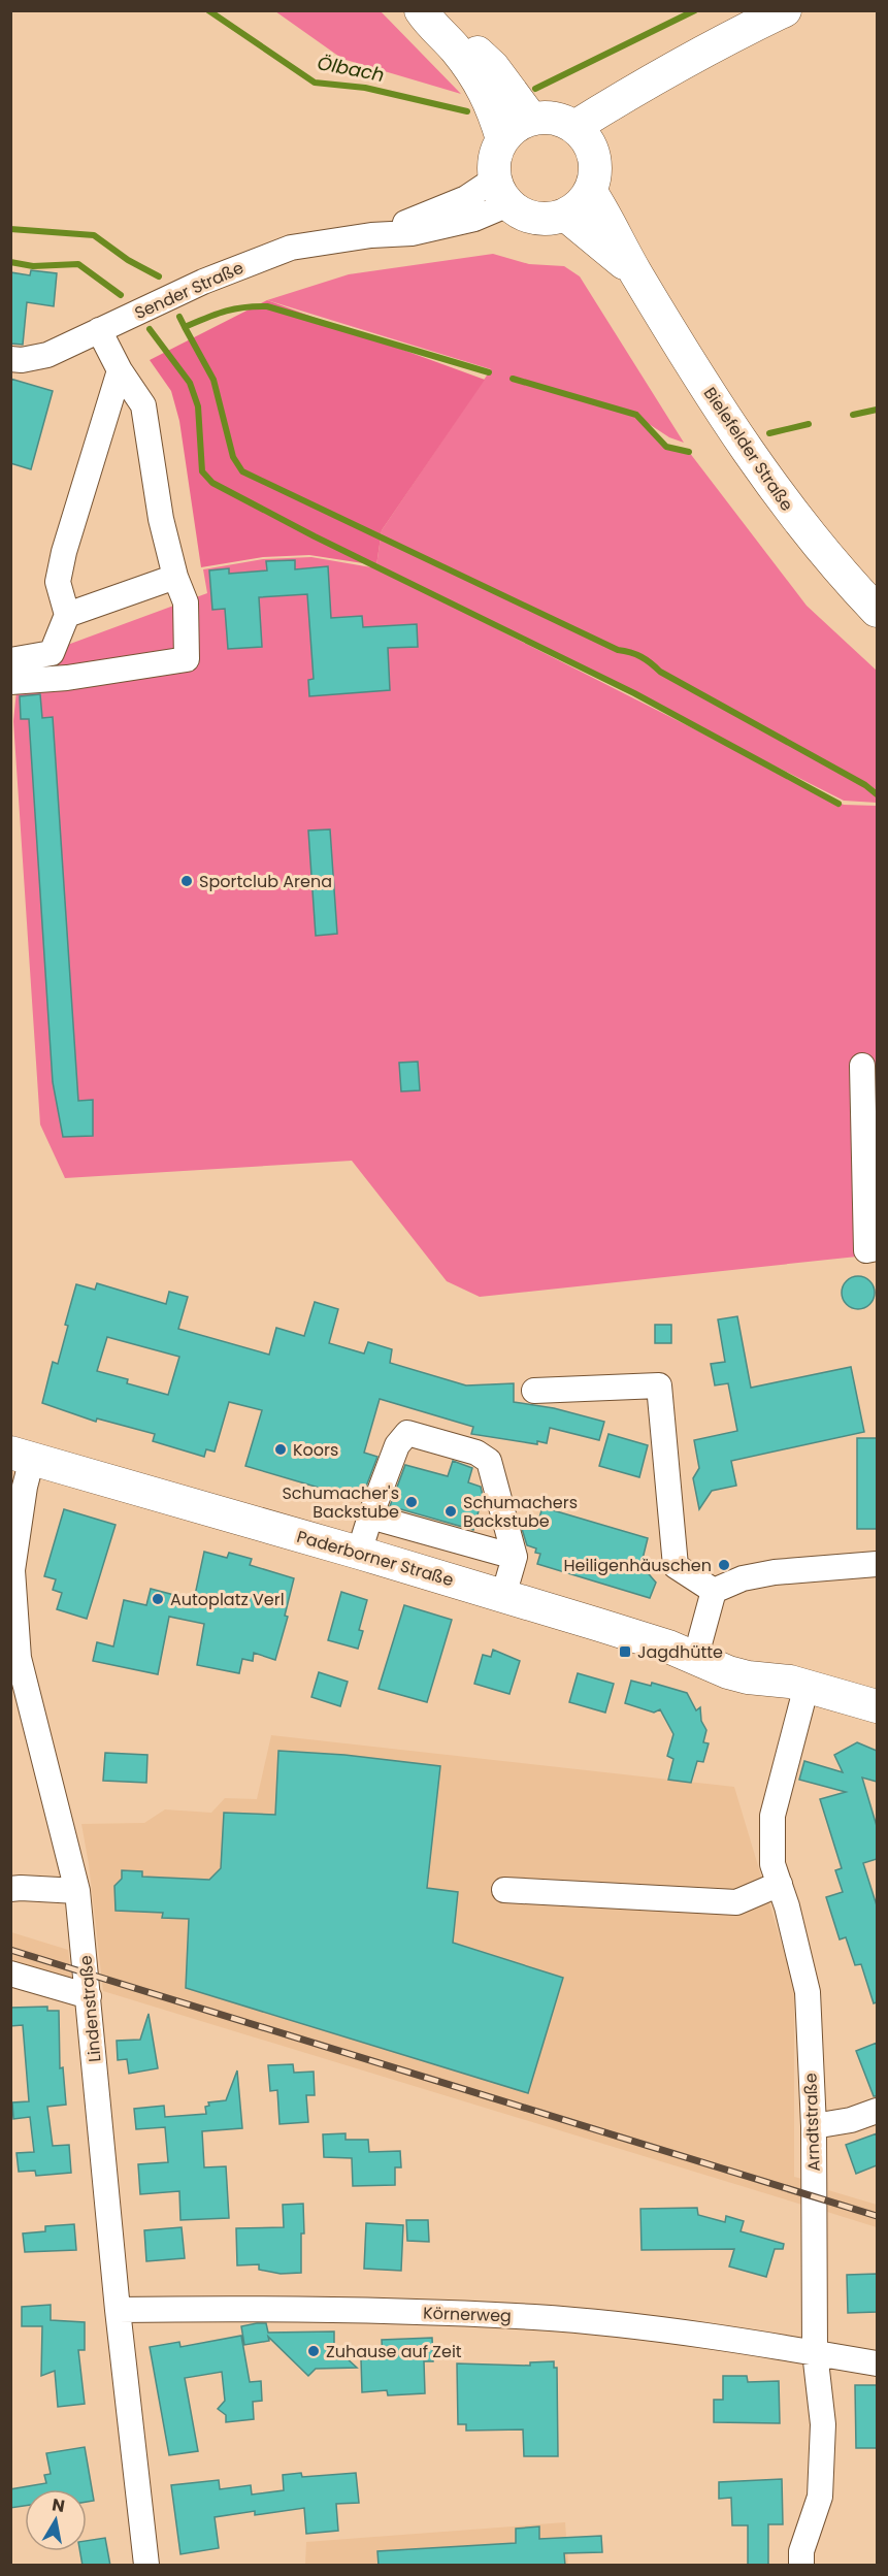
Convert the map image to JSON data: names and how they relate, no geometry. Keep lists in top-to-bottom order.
{
  "streets": {
    "main road": ["Bielefelder Straße", "Paderborner Straße"],
    "street": [
      "Sender Straße",
      "Lindenstraße",
      "Arndtstraße",
      "Körnerweg"
    ]
  },
  "crossings": [
    ["Sender Straße", "Bielefelder Straße"],
    ["Paderborner Straße", "Lindenstraße"],
    ["Paderborner Straße", "Arndtstraße"],
    ["Lindenstraße", "Körnerweg"],
    ["Arndtstraße", "Körnerweg"]
  ],
  "water": ["Ölbach"],
  "places": {
    "other": [
      "Sportclub Arena",
      "Koors",
      "Schumacher's Backstube",
      "Schumachers Backstube",
      "Heiligenhäuschen",
      "Autoplatz Verl",
      "Zuhause auf Zeit"
    ],
    "transit": ["Jagdhütte"]
  },
  "north": "top"
}
